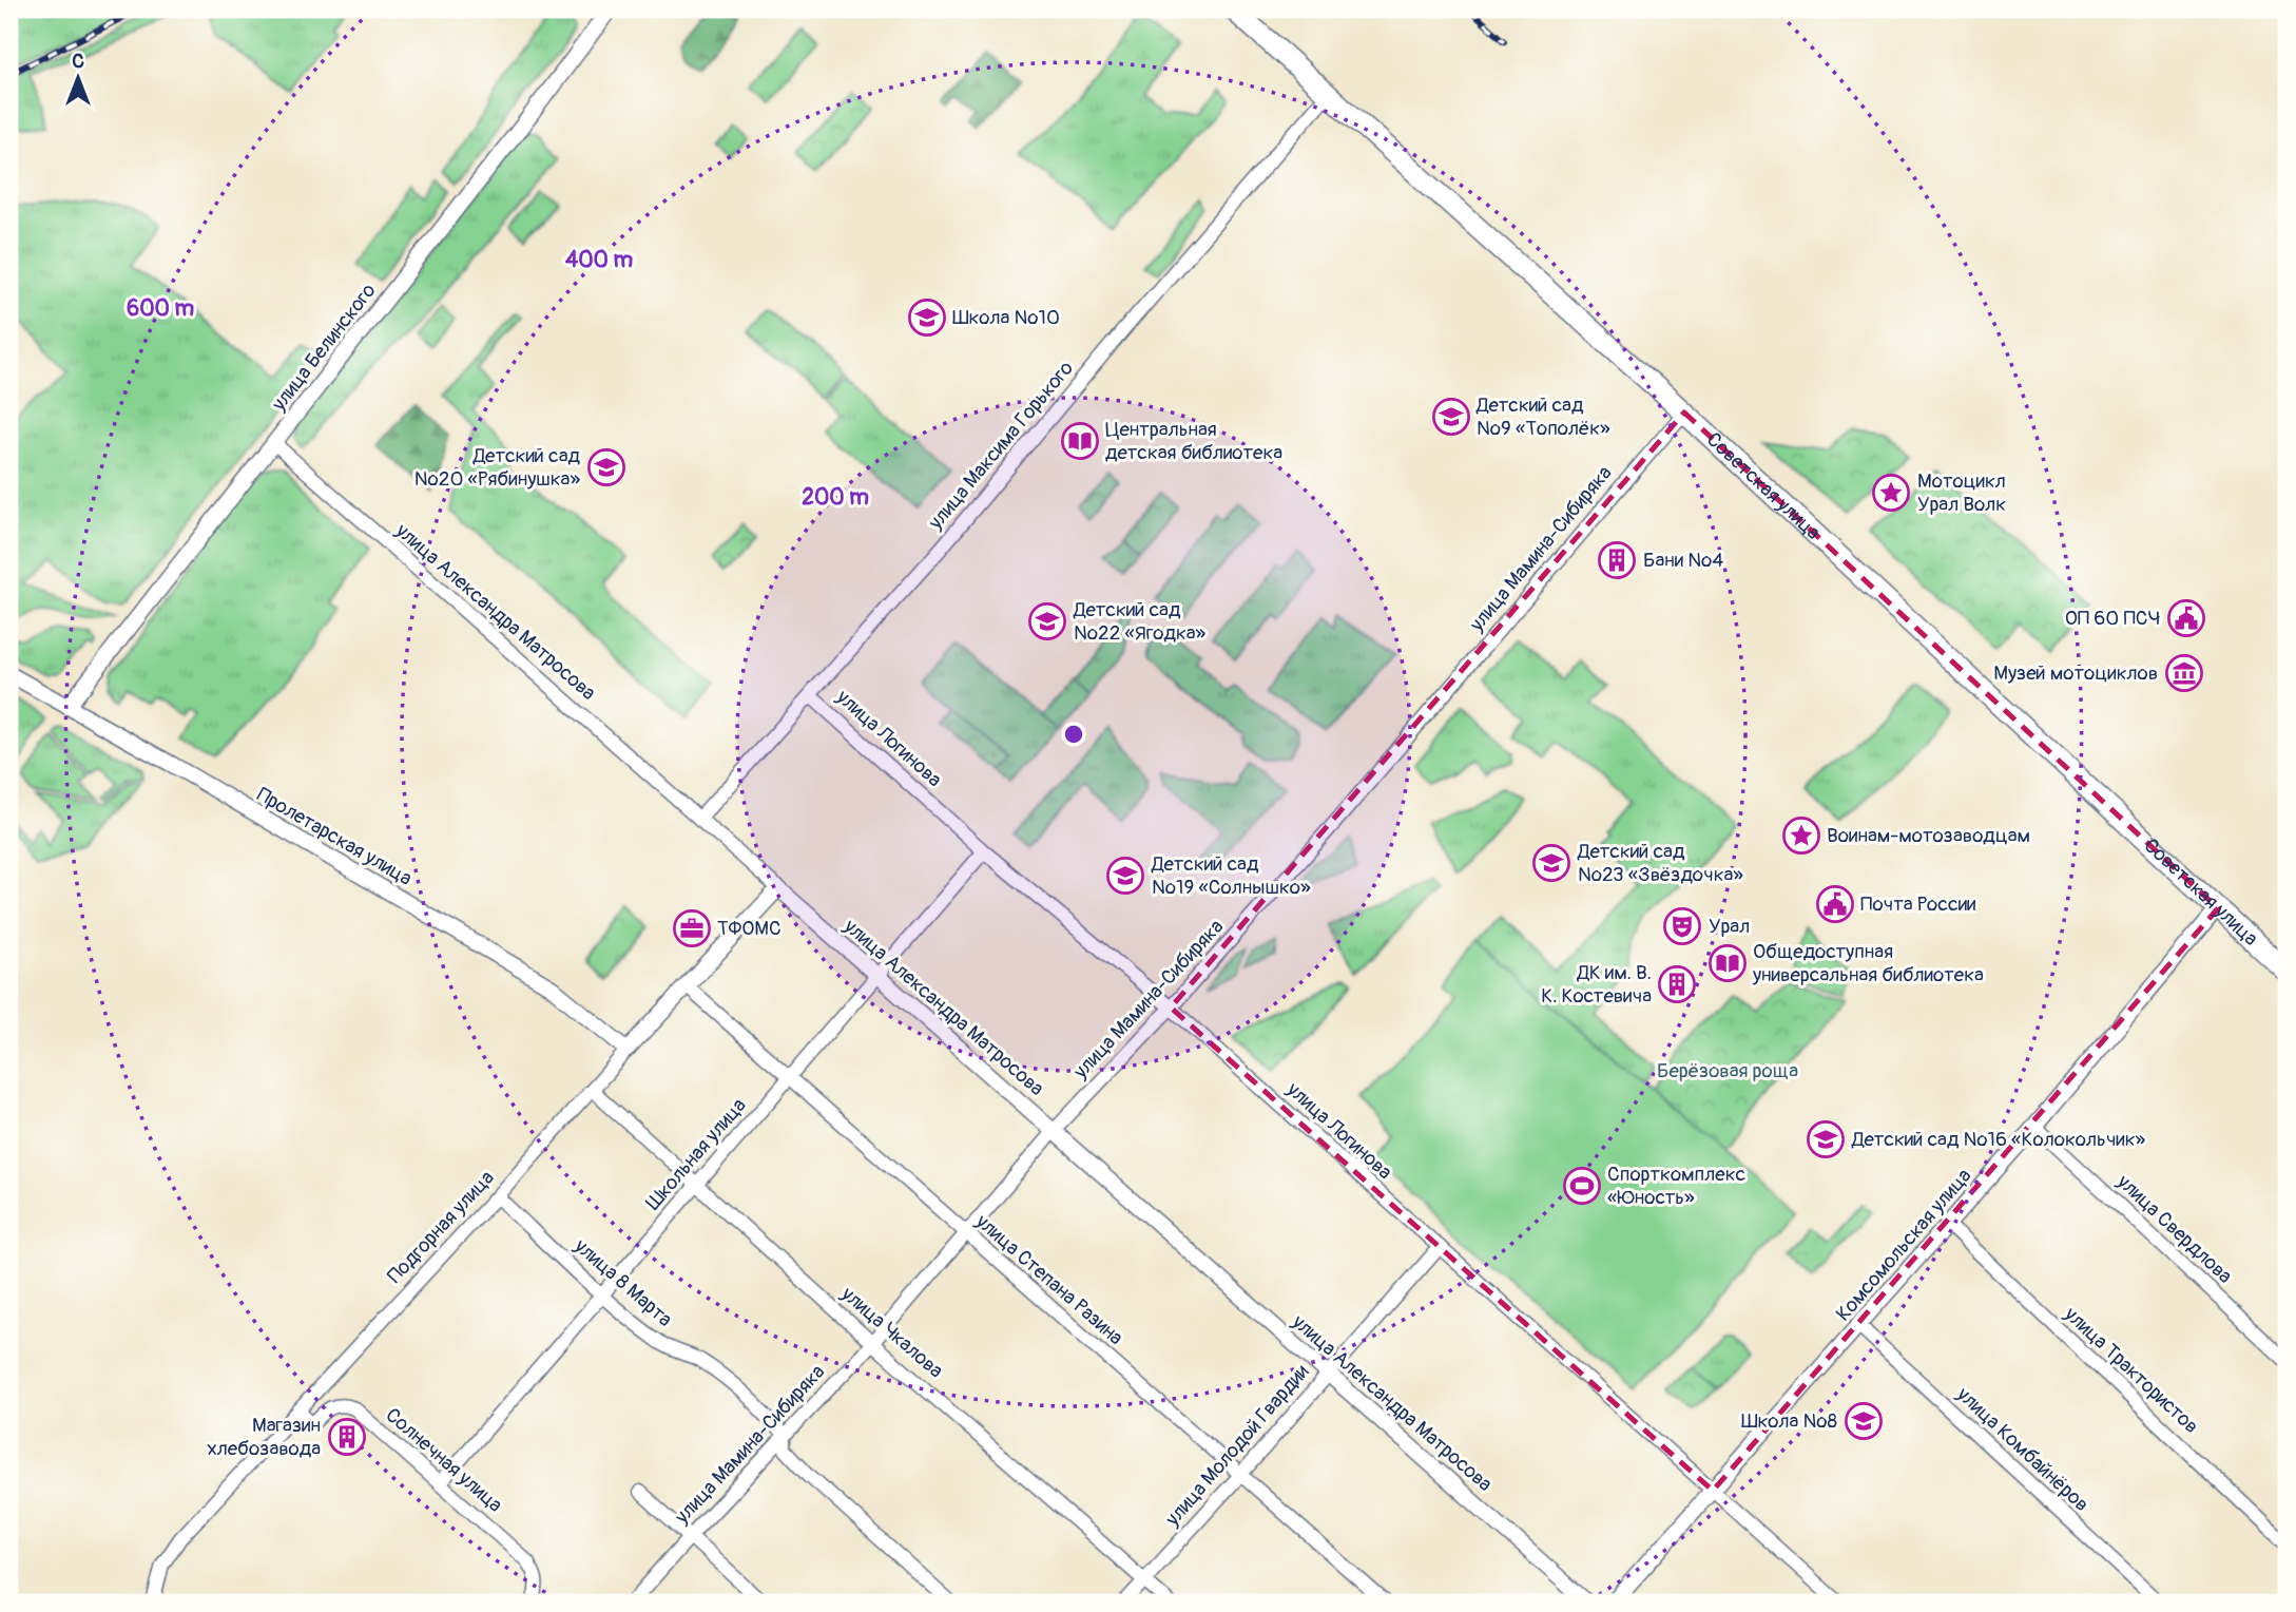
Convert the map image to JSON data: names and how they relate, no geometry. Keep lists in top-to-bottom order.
{
  "streets": {
    "main road": ["Советская улица"],
    "street": [
      "улица Белинского",
      "улица Максима Горького",
      "улица Мамина-Сибиряка",
      "улица Александра Матросова",
      "улица Логинова",
      "Пролетарская улица",
      "Школьная улица",
      "Подгорная улица",
      "улица Свердлова",
      "Комсомольская улица",
      "улица Степана Разина",
      "улица 8 Марта",
      "улица Чкалова",
      "улица Трактористов",
      "улица Молодой Гвардии",
      "улица Комбайнёров",
      "Солнечная улица"
    ]
  },
  "crossings": [
    ["улица Белинского", "улица Александра Матросова"],
    ["улица Белинского", "Пролетарская улица"],
    ["улица Максима Горького", "Советская улица"],
    ["улица Максима Горького", "улица Александра Матросова"],
    ["улица Максима Горького", "улица Логинова"],
    ["Советская улица", "улица Мамина-Сибиряка"],
    ["Советская улица", "Комсомольская улица"],
    ["улица Мамина-Сибиряка", "улица Александра Матросова"],
    ["улица Мамина-Сибиряка", "улица Логинова"],
    ["улица Мамина-Сибиряка", "улица Степана Разина"],
    ["улица Мамина-Сибиряка", "улица 8 Марта"],
    ["улица Мамина-Сибиряка", "улица Чкалова"],
    ["улица Александра Матросова", "Школьная улица"],
    ["улица Александра Матросова", "Подгорная улица"],
    ["улица Александра Матросова", "улица Молодой Гвардии"],
    ["улица Логинова", "Школьная улица"],
    ["улица Логинова", "Комсомольская улица"],
    ["улица Логинова", "улица Молодой Гвардии"],
    ["Пролетарская улица", "Подгорная улица"],
    ["Школьная улица", "улица Степана Разина"],
    ["Школьная улица", "улица 8 Марта"],
    ["Школьная улица", "улица Чкалова"],
    ["Школьная улица", "Солнечная улица"],
    ["Подгорная улица", "улица Степана Разина"],
    ["Подгорная улица", "улица 8 Марта"],
    ["Подгорная улица", "улица Чкалова"],
    ["Подгорная улица", "Солнечная улица"],
    ["улица Свердлова", "Комсомольская улица"],
    ["Комсомольская улица", "улица Трактористов"],
    ["Комсомольская улица", "улица Комбайнёров"],
    ["улица Степана Разина", "улица Молодой Гвардии"],
    ["улица Чкалова", "улица Молодой Гвардии"]
  ],
  "parks": ["Берёзовая роща"],
  "places": {
    "school or university": [
      "Школа №10",
      "Детский сад №9 «Тополёк»",
      "Детский сад №20 «Рябинушка»",
      "Детский сад №22 «Ягодка»",
      "Детский сад №23 «Звёздочка»",
      "Детский сад №19 «Солнышко»",
      "Детский сад №16 «Колокольчик»",
      "Школа №8"
    ],
    "library": ["Центральная детская библиотека", "Общедоступная универсальная библиотека"],
    "place": ["Мотоцикл Урал Волк", "Воинам-мотозаводцам"],
    "building": ["Бани №4", "ДК им. В. К. Костевича", "Магазин хлебозавода"],
    "public building": ["ОП 60 ПСЧ", "Почта России"],
    "museum": ["Музей мотоциклов"],
    "theatre": ["Урал"],
    "office": ["ТФОМС"],
    "sports": ["Спорткомплекс «Юность»"]
  },
  "north": "top",
  "rings": ["400 m", "600 m", "200 m"]
}
